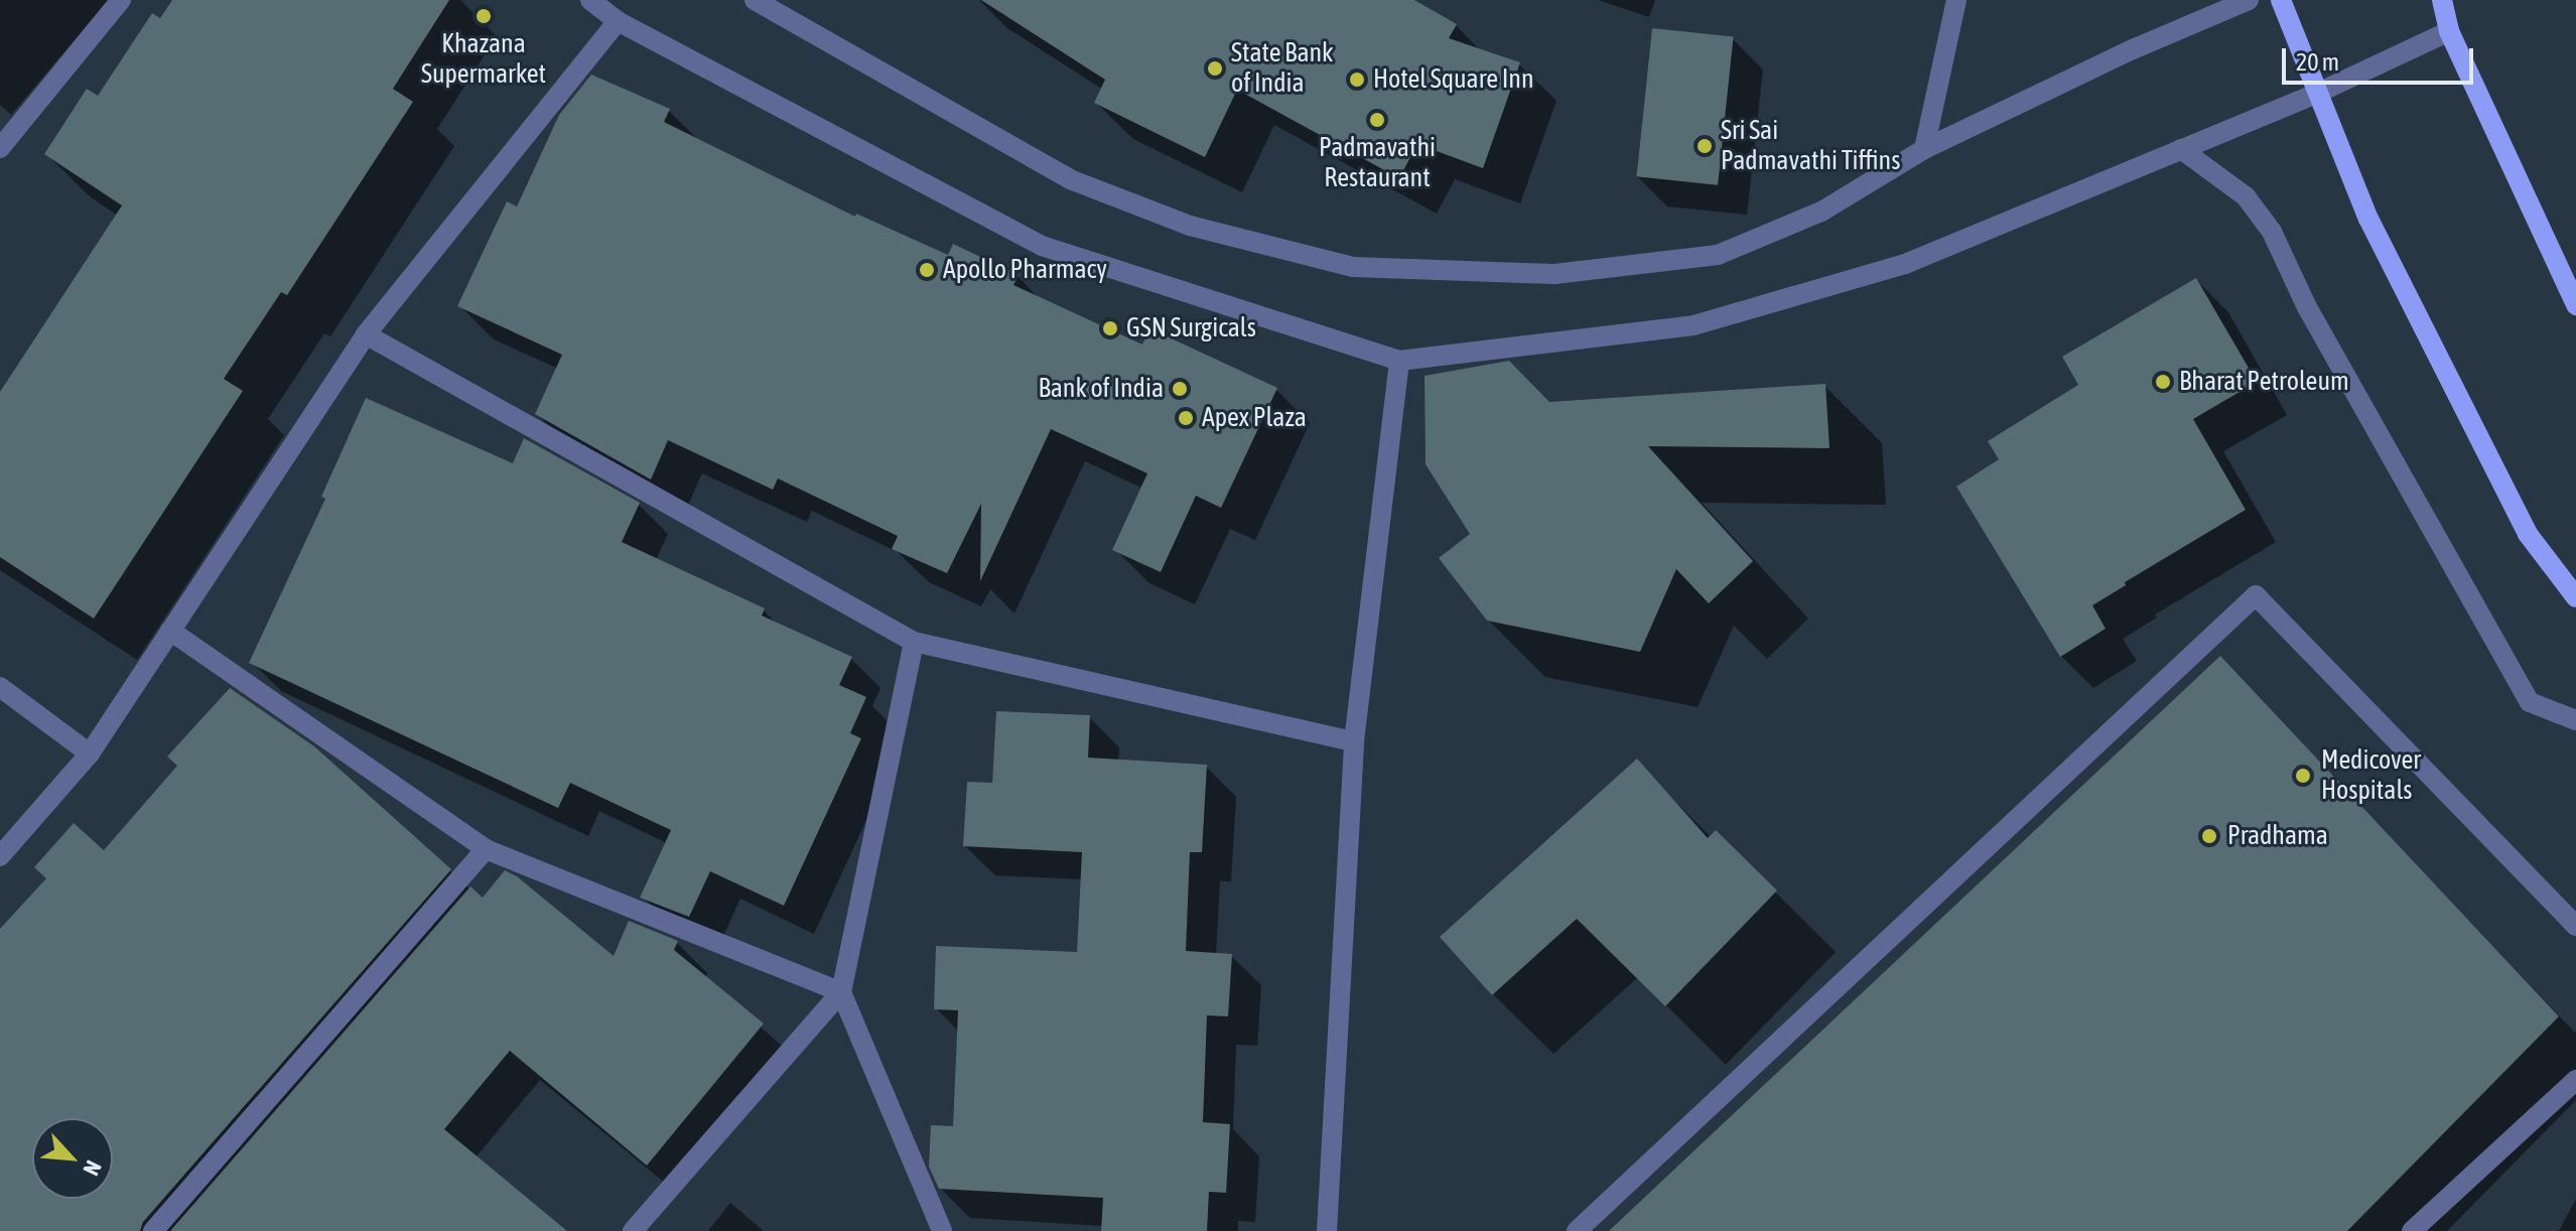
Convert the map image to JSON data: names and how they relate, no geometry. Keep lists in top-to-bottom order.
{
  "places": [
    "Khazana Supermarket",
    "State Bank of India",
    "Hotel Square Inn",
    "Padmavathi Restaurant",
    "Sri Sai Padmavathi Tiffins",
    "Apollo Pharmacy",
    "GSN Surgicals",
    "Bharat Petroleum",
    "Bank of India",
    "Apex Plaza",
    "Medicover Hospitals",
    "Pradhama"
  ],
  "scale_bar": "20 m",
  "north": "bottom right"
}
